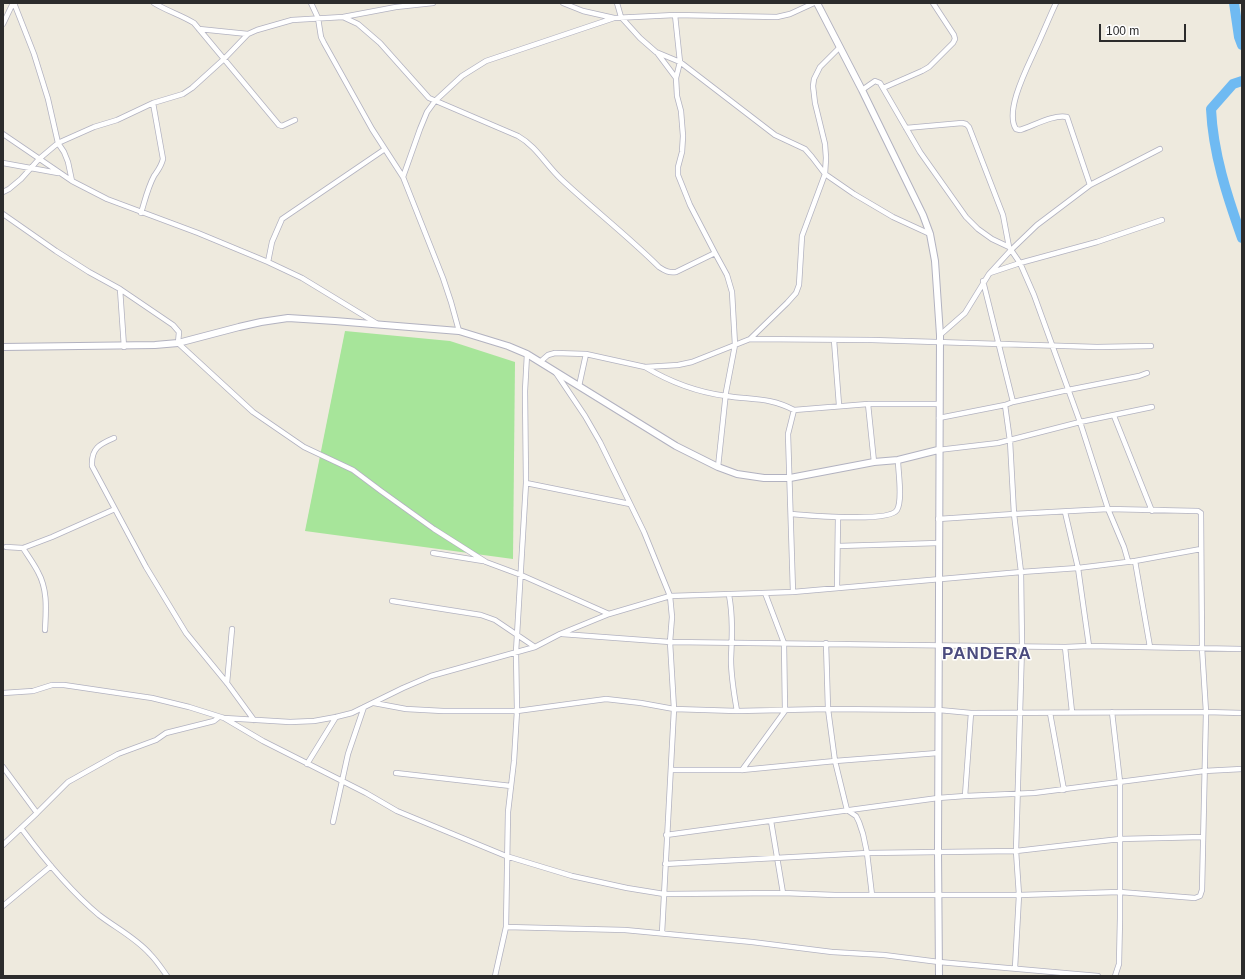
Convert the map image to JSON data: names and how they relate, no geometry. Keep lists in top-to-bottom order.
{
  "districts": ["PANDERA"],
  "scale_bar": "100 m"
}
